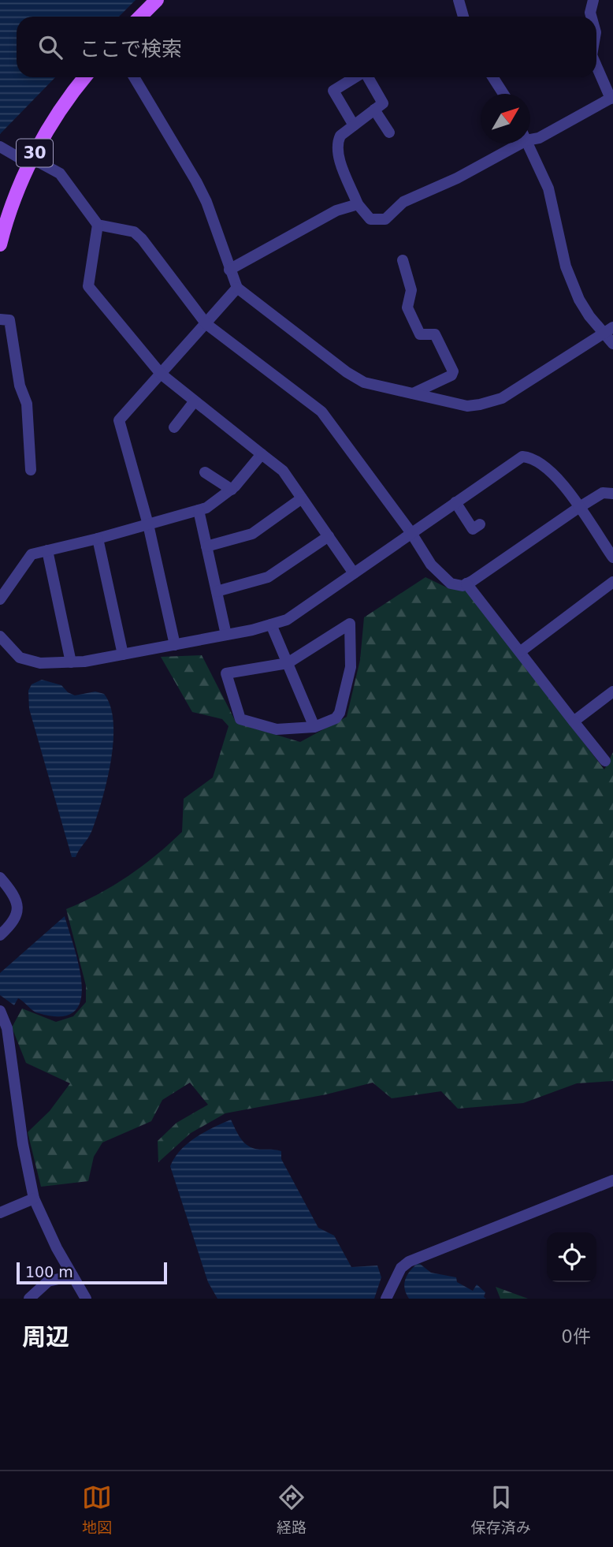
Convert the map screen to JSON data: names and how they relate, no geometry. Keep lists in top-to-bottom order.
{
  "streets": {
    "main road": ["30"]
  },
  "scale_bar": "100 m",
  "north": "top right",
  "page": {
    "search": "ここで検索",
    "scale": "100 m",
    "heading": ["周辺", "0件"],
    "nav": ["地図", "経路", "保存済み"]
  }
}
